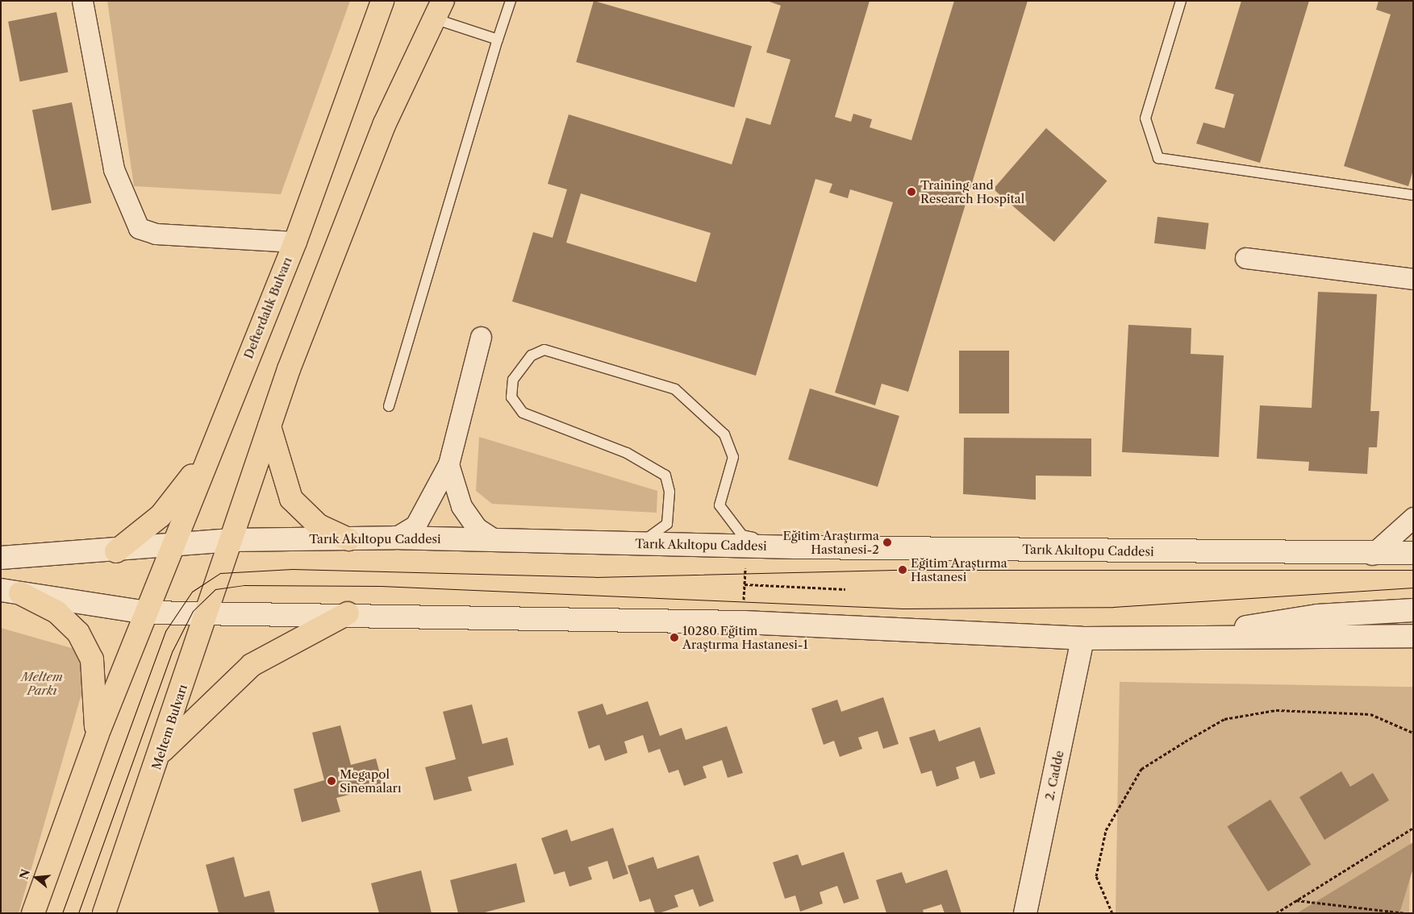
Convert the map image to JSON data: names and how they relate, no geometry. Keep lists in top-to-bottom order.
{
  "streets": {
    "main road": [
      "Defterdalık Bulvarı",
      "Tarık Akıltopu Caddesi",
      "Meltem Bulvarı",
      "2. Cadde"
    ]
  },
  "crossings": [
    ["Defterdalık Bulvarı", "Tarık Akıltopu Caddesi"],
    ["Tarık Akıltopu Caddesi", "Meltem Bulvarı"]
  ],
  "parks": ["Meltem Parkı"],
  "places": [
    "Training and Research Hospital",
    "Eğitim Araştırma Hastanesi-2",
    "Eğitim Araştırma Hastanesi",
    "10280 Eğitim Araştırma Hastanesi-1",
    "Megapol Sinemaları"
  ],
  "north": "left"
}
